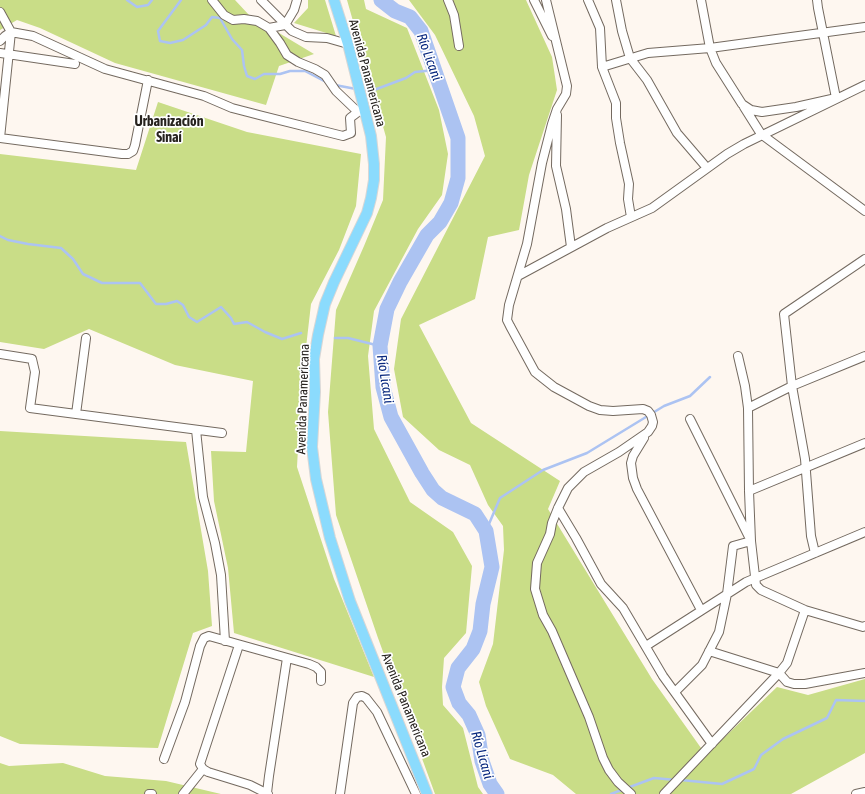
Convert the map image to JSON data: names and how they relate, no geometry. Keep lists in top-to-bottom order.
{
  "streets": {
    "main road": ["Avenida Panamericana"]
  },
  "districts": ["Urbanización Sinaí"],
  "water": ["Río Licani"]
}
